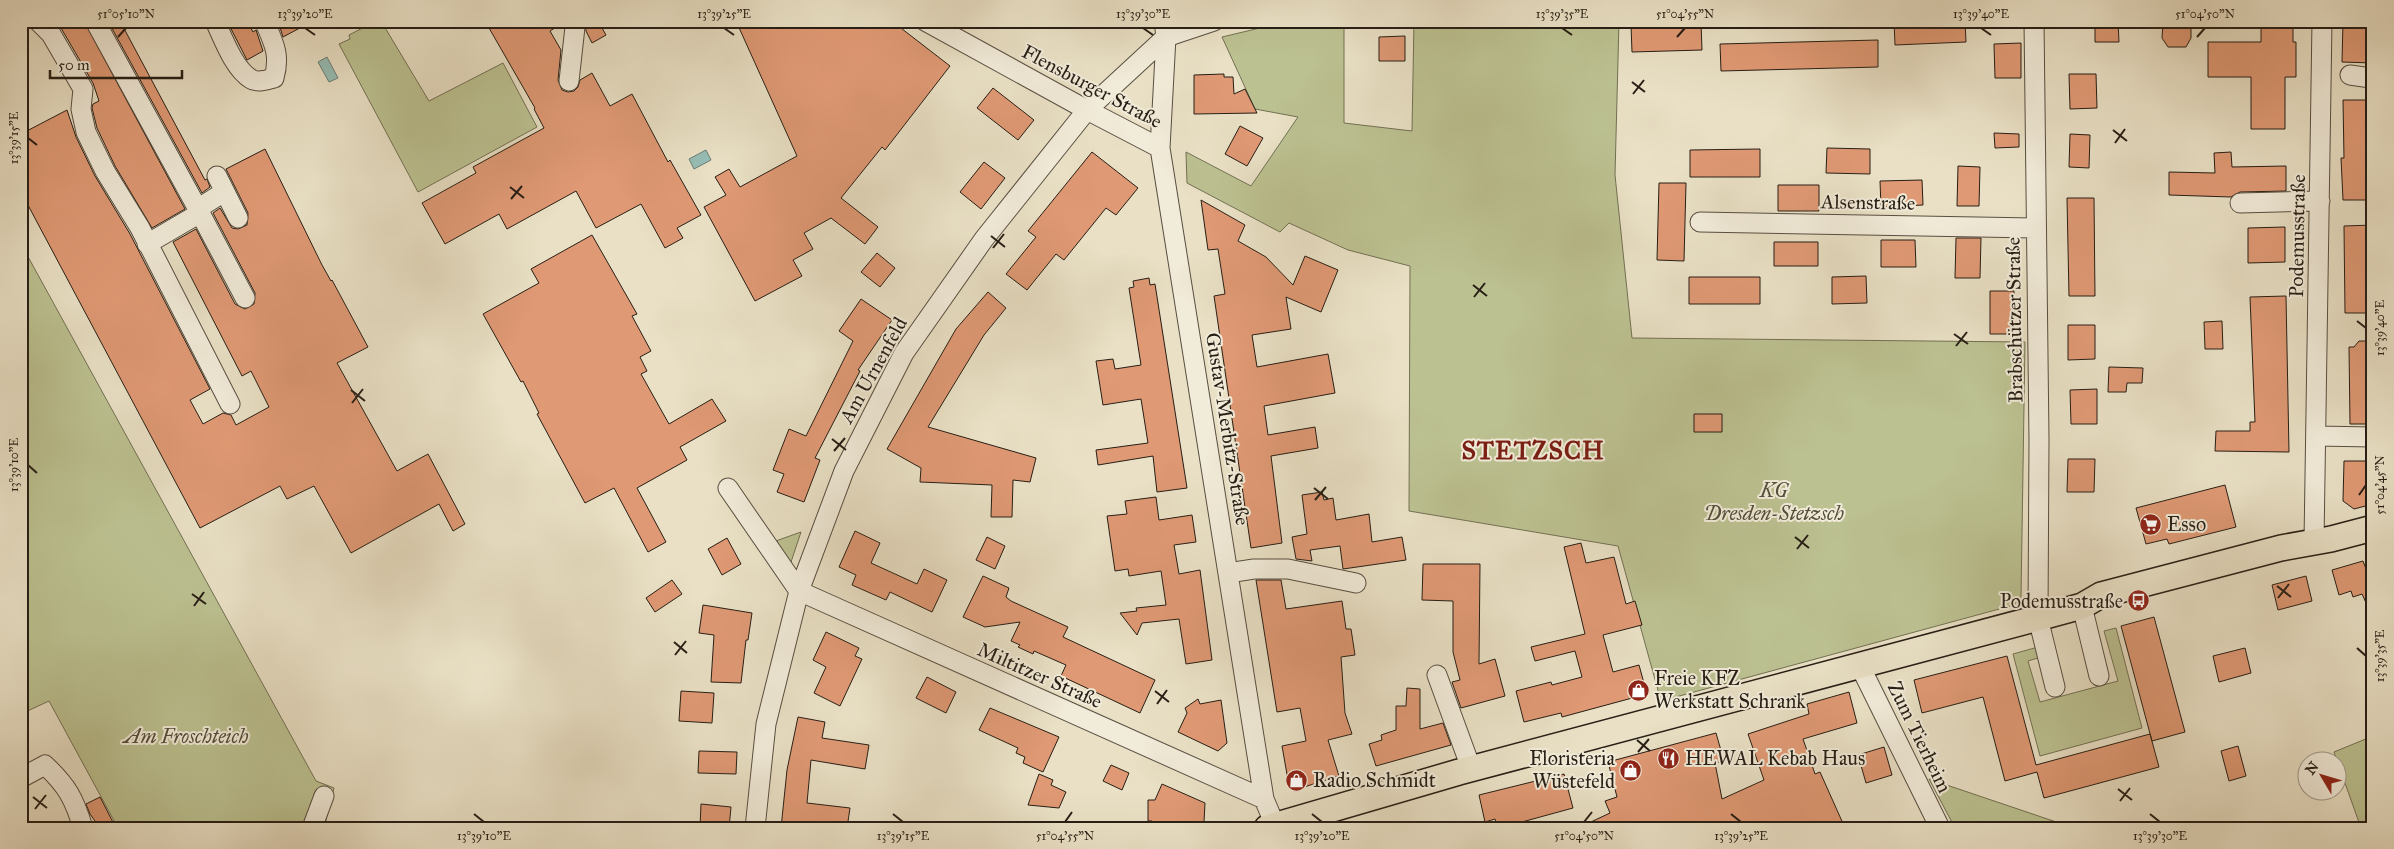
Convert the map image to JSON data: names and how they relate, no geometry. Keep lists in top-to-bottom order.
{
  "streets": {
    "street": [
      "Flensburger Straße",
      "Alsenstraße",
      "Podemusstraße",
      "Brabschützer Straße",
      "Am Urnenfeld",
      "Gustav-Merbitz-Straße",
      "Miltitzer Straße",
      "Zum Tierheim"
    ]
  },
  "crossings": [
    ["Flensburger Straße", "Am Urnenfeld"],
    ["Flensburger Straße", "Gustav-Merbitz-Straße"],
    ["Alsenstraße", "Brabschützer Straße"],
    ["Am Urnenfeld", "Gustav-Merbitz-Straße"],
    ["Am Urnenfeld", "Miltitzer Straße"],
    ["Gustav-Merbitz-Straße", "Miltitzer Straße"]
  ],
  "districts": ["STETZSCH"],
  "parks": ["KG Dresden-Stetzsch", "Am Froschteich"],
  "places": {
    "supermarket": ["Esso"],
    "bus stop": ["Podemusstraße"],
    "shop": ["Freie KFZ Werkstatt Schrank", "Floristeria Wüstefeld", "Radio Schmidt"],
    "restaurant": ["HEWAL Kebab Haus"]
  },
  "scale_bar": "50 m",
  "north": "top left",
  "coordinates": [
    "51°05'10\"N",
    "13°39'20\"E",
    "13°39'25\"E",
    "13°39'30\"E",
    "13°39'35\"E",
    "51°04'55\"N",
    "13°39'40\"E",
    "51°04'50\"N",
    "13°39'15\"E",
    "13°39'10\"E",
    "51°04'45\"N"
  ]
}
